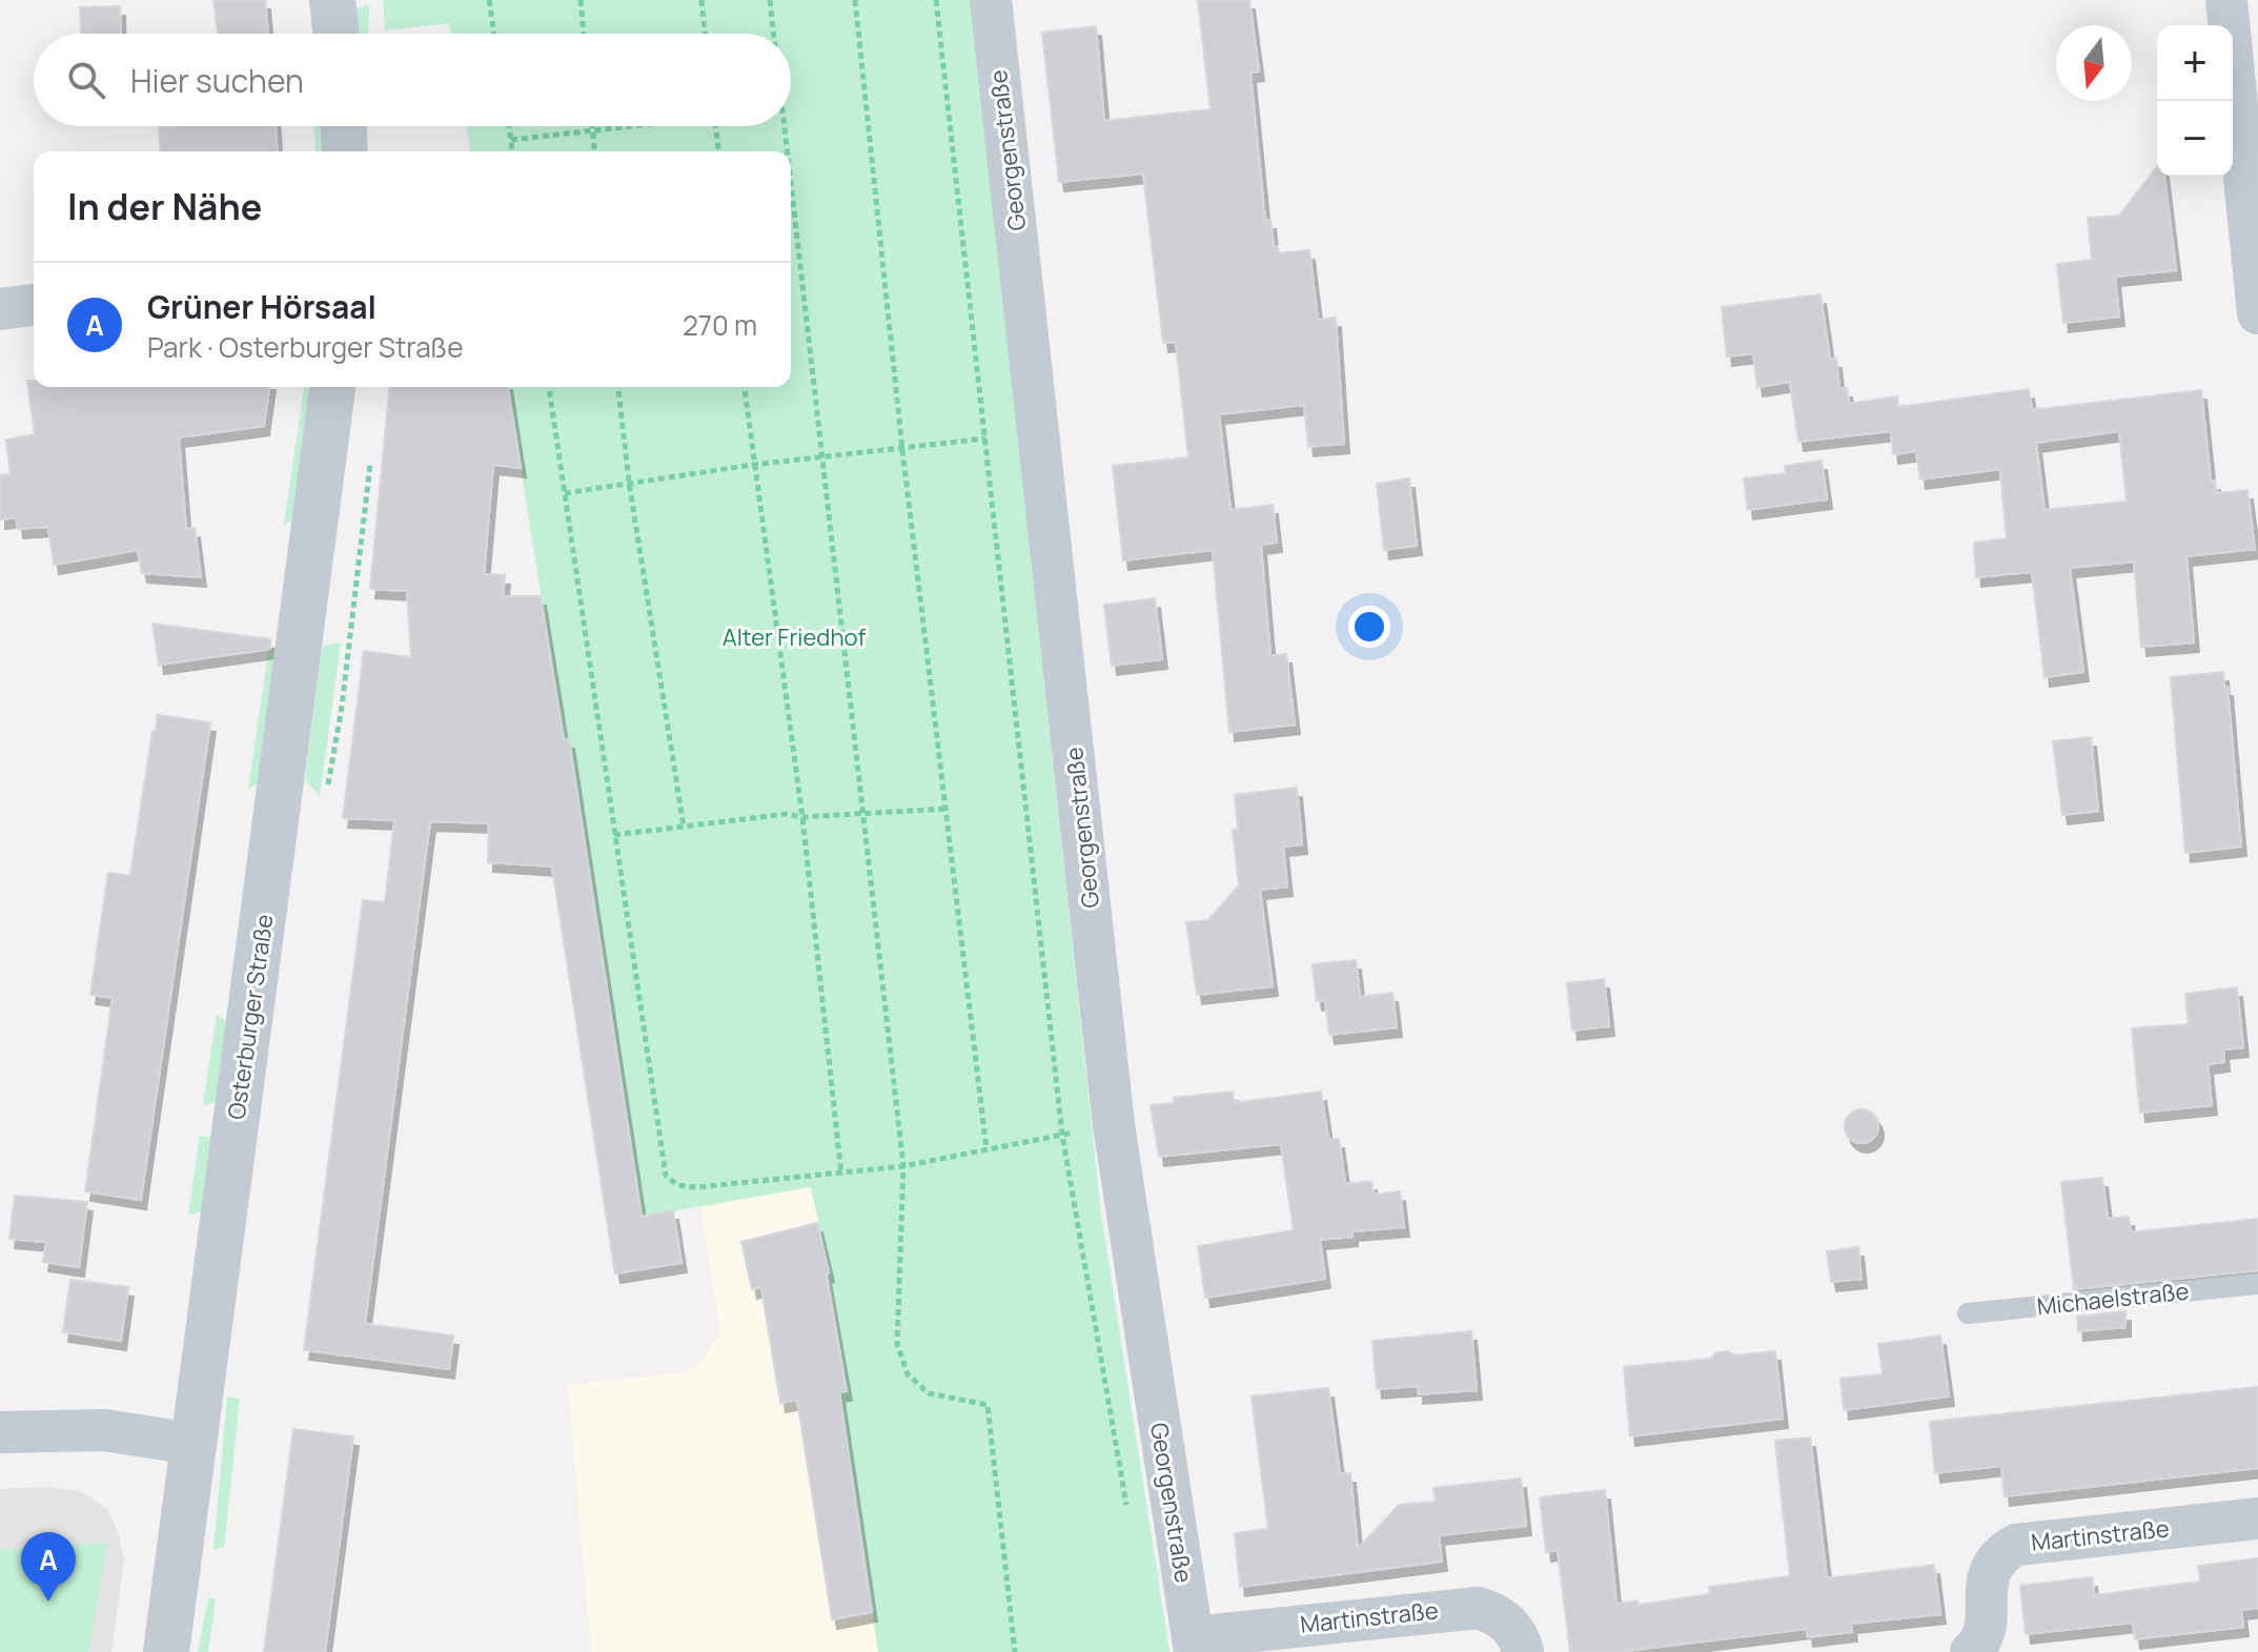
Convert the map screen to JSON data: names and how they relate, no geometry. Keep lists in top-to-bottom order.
{
  "streets": {
    "street": ["Georgenstraße", "Osterburger Straße", "Martinstraße"],
    "lane": ["Michaelstraße"]
  },
  "crossings": [
    ["Georgenstraße", "Martinstraße"]
  ],
  "parks": ["Alter Friedhof"],
  "north": "bottom",
  "page": {
    "map_buttons": ["+", "−"],
    "search": "Hier suchen",
    "heading": "In der Nähe",
    "list": [
      {
        "mark": "A",
        "name": "Grüner Hörsaal",
        "note": "Park · Osterburger Straße",
        "value": "270 m"
      }
    ],
    "pins": "A"
  }
}
